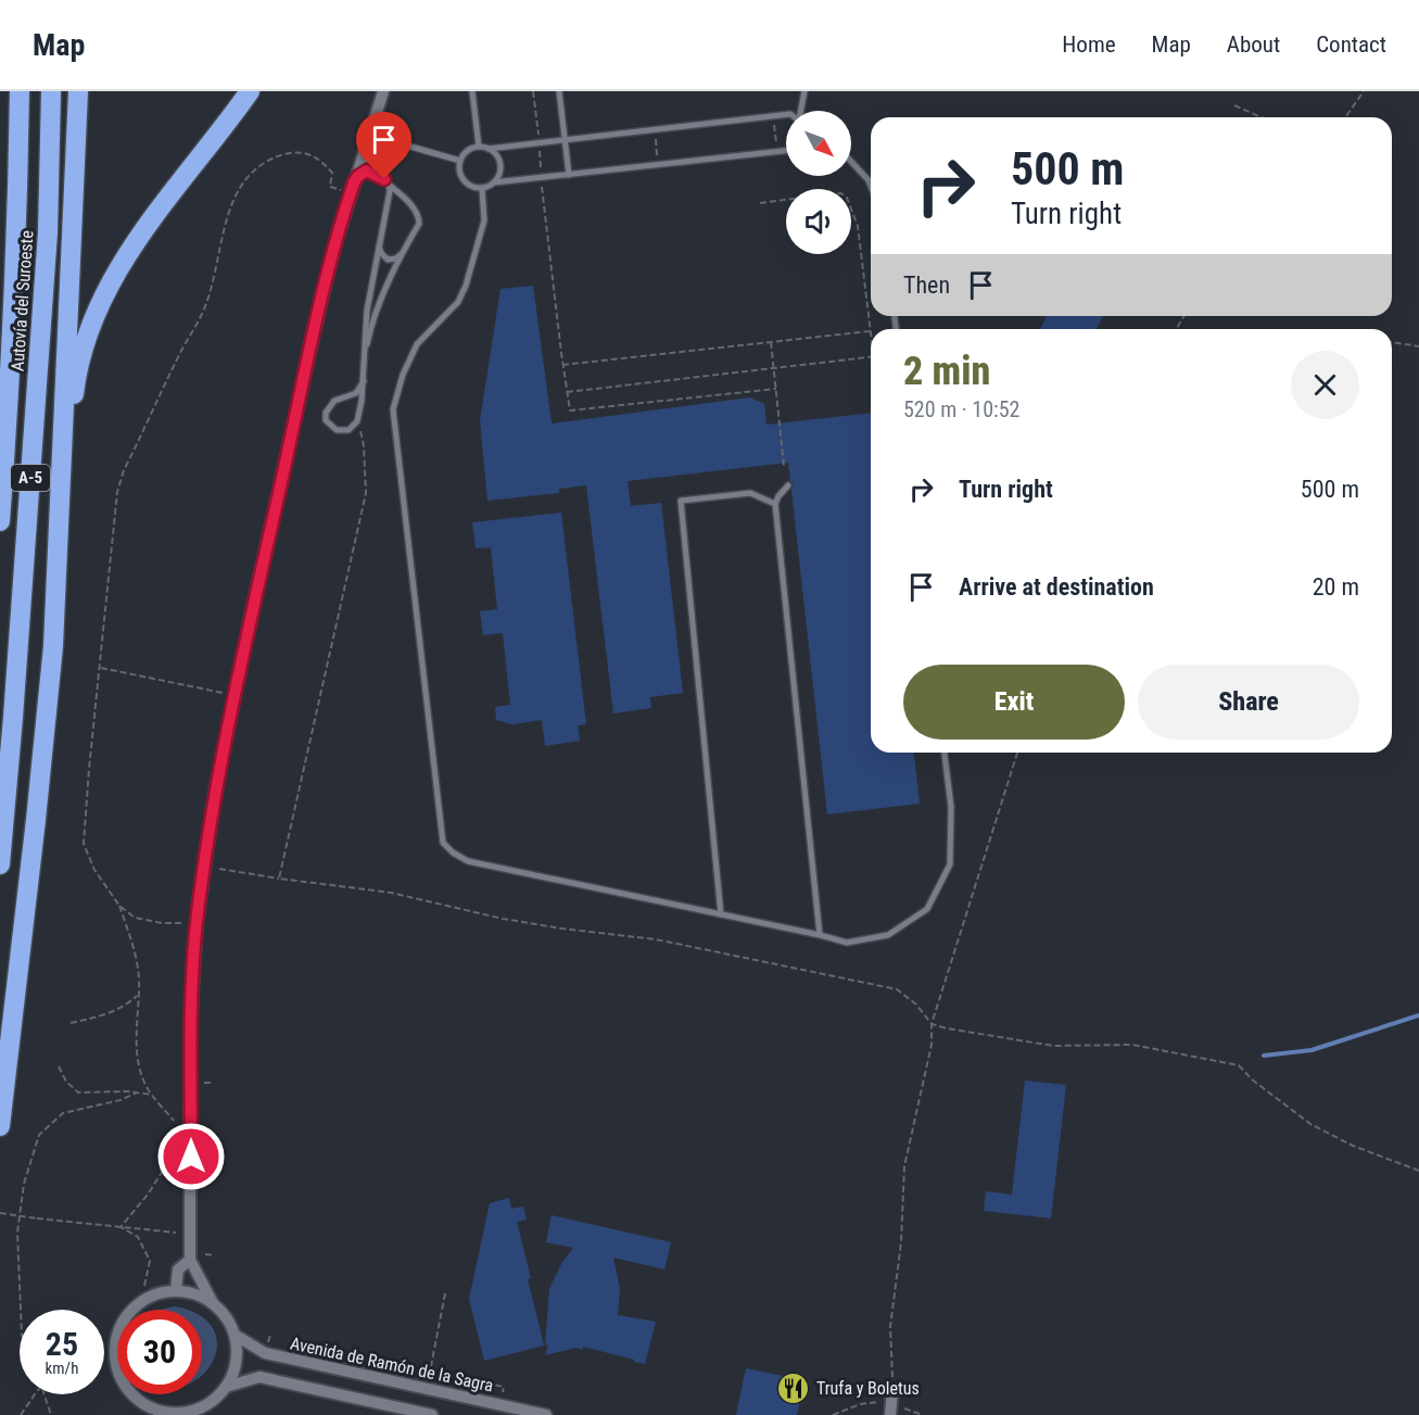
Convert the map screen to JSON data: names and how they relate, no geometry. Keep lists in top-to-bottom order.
{
  "streets": {
    "highway": ["Autovía del Suroeste", "A-5"],
    "street": ["Avenida de Ramón de la Sagra"]
  },
  "places": {
    "restaurant": ["Trufa y Boletus"]
  },
  "north": "bottom right",
  "page": {
    "header": "Map",
    "nav": [
      "Home",
      "Map",
      "About",
      "Contact"
    ],
    "turn": ["500 m", "Turn right"],
    "then": "Then",
    "heading": ["2 min", "520 m · 10:52"],
    "list": [
      {
        "name": "Turn right",
        "value": "500 m"
      },
      {
        "name": "Arrive at destination",
        "value": "20 m"
      }
    ],
    "buttons": ["Exit", "Share"],
    "speed": "25 km/h",
    "limit": "30"
  }
}
